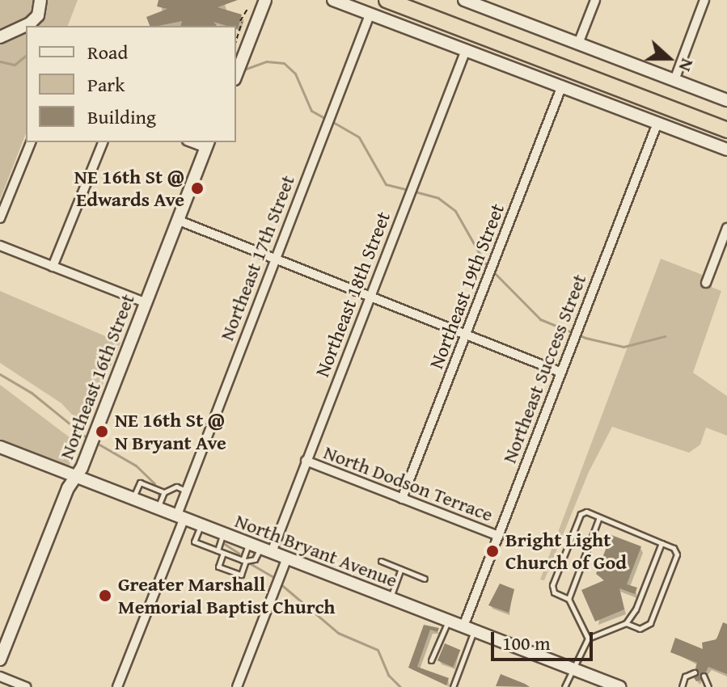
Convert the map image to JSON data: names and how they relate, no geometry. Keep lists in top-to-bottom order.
{
  "streets": {
    "street": [
      "Northeast 17th Street",
      "Northeast 19th Street",
      "Northeast 18th Street",
      "Northeast Success Street",
      "Northeast 16th Street",
      "North Dodson Terrace",
      "North Bryant Avenue"
    ]
  },
  "crossings": [
    ["Northeast 17th Street", "North Bryant Avenue"],
    ["Northeast 19th Street", "North Dodson Terrace"],
    ["Northeast 18th Street", "North Dodson Terrace"],
    ["Northeast 18th Street", "North Bryant Avenue"],
    ["Northeast Success Street", "North Dodson Terrace"],
    ["Northeast Success Street", "North Bryant Avenue"],
    ["Northeast 16th Street", "North Bryant Avenue"]
  ],
  "places": [
    "NE 16th St @ Edwards Ave",
    "NE 16th St @ N Bryant Ave",
    "Bright Light Church of God",
    "Greater Marshall Memorial Baptist Church"
  ],
  "legend": ["Road", "Park", "Building"],
  "scale_bar": "100 m",
  "north": "right"
}
